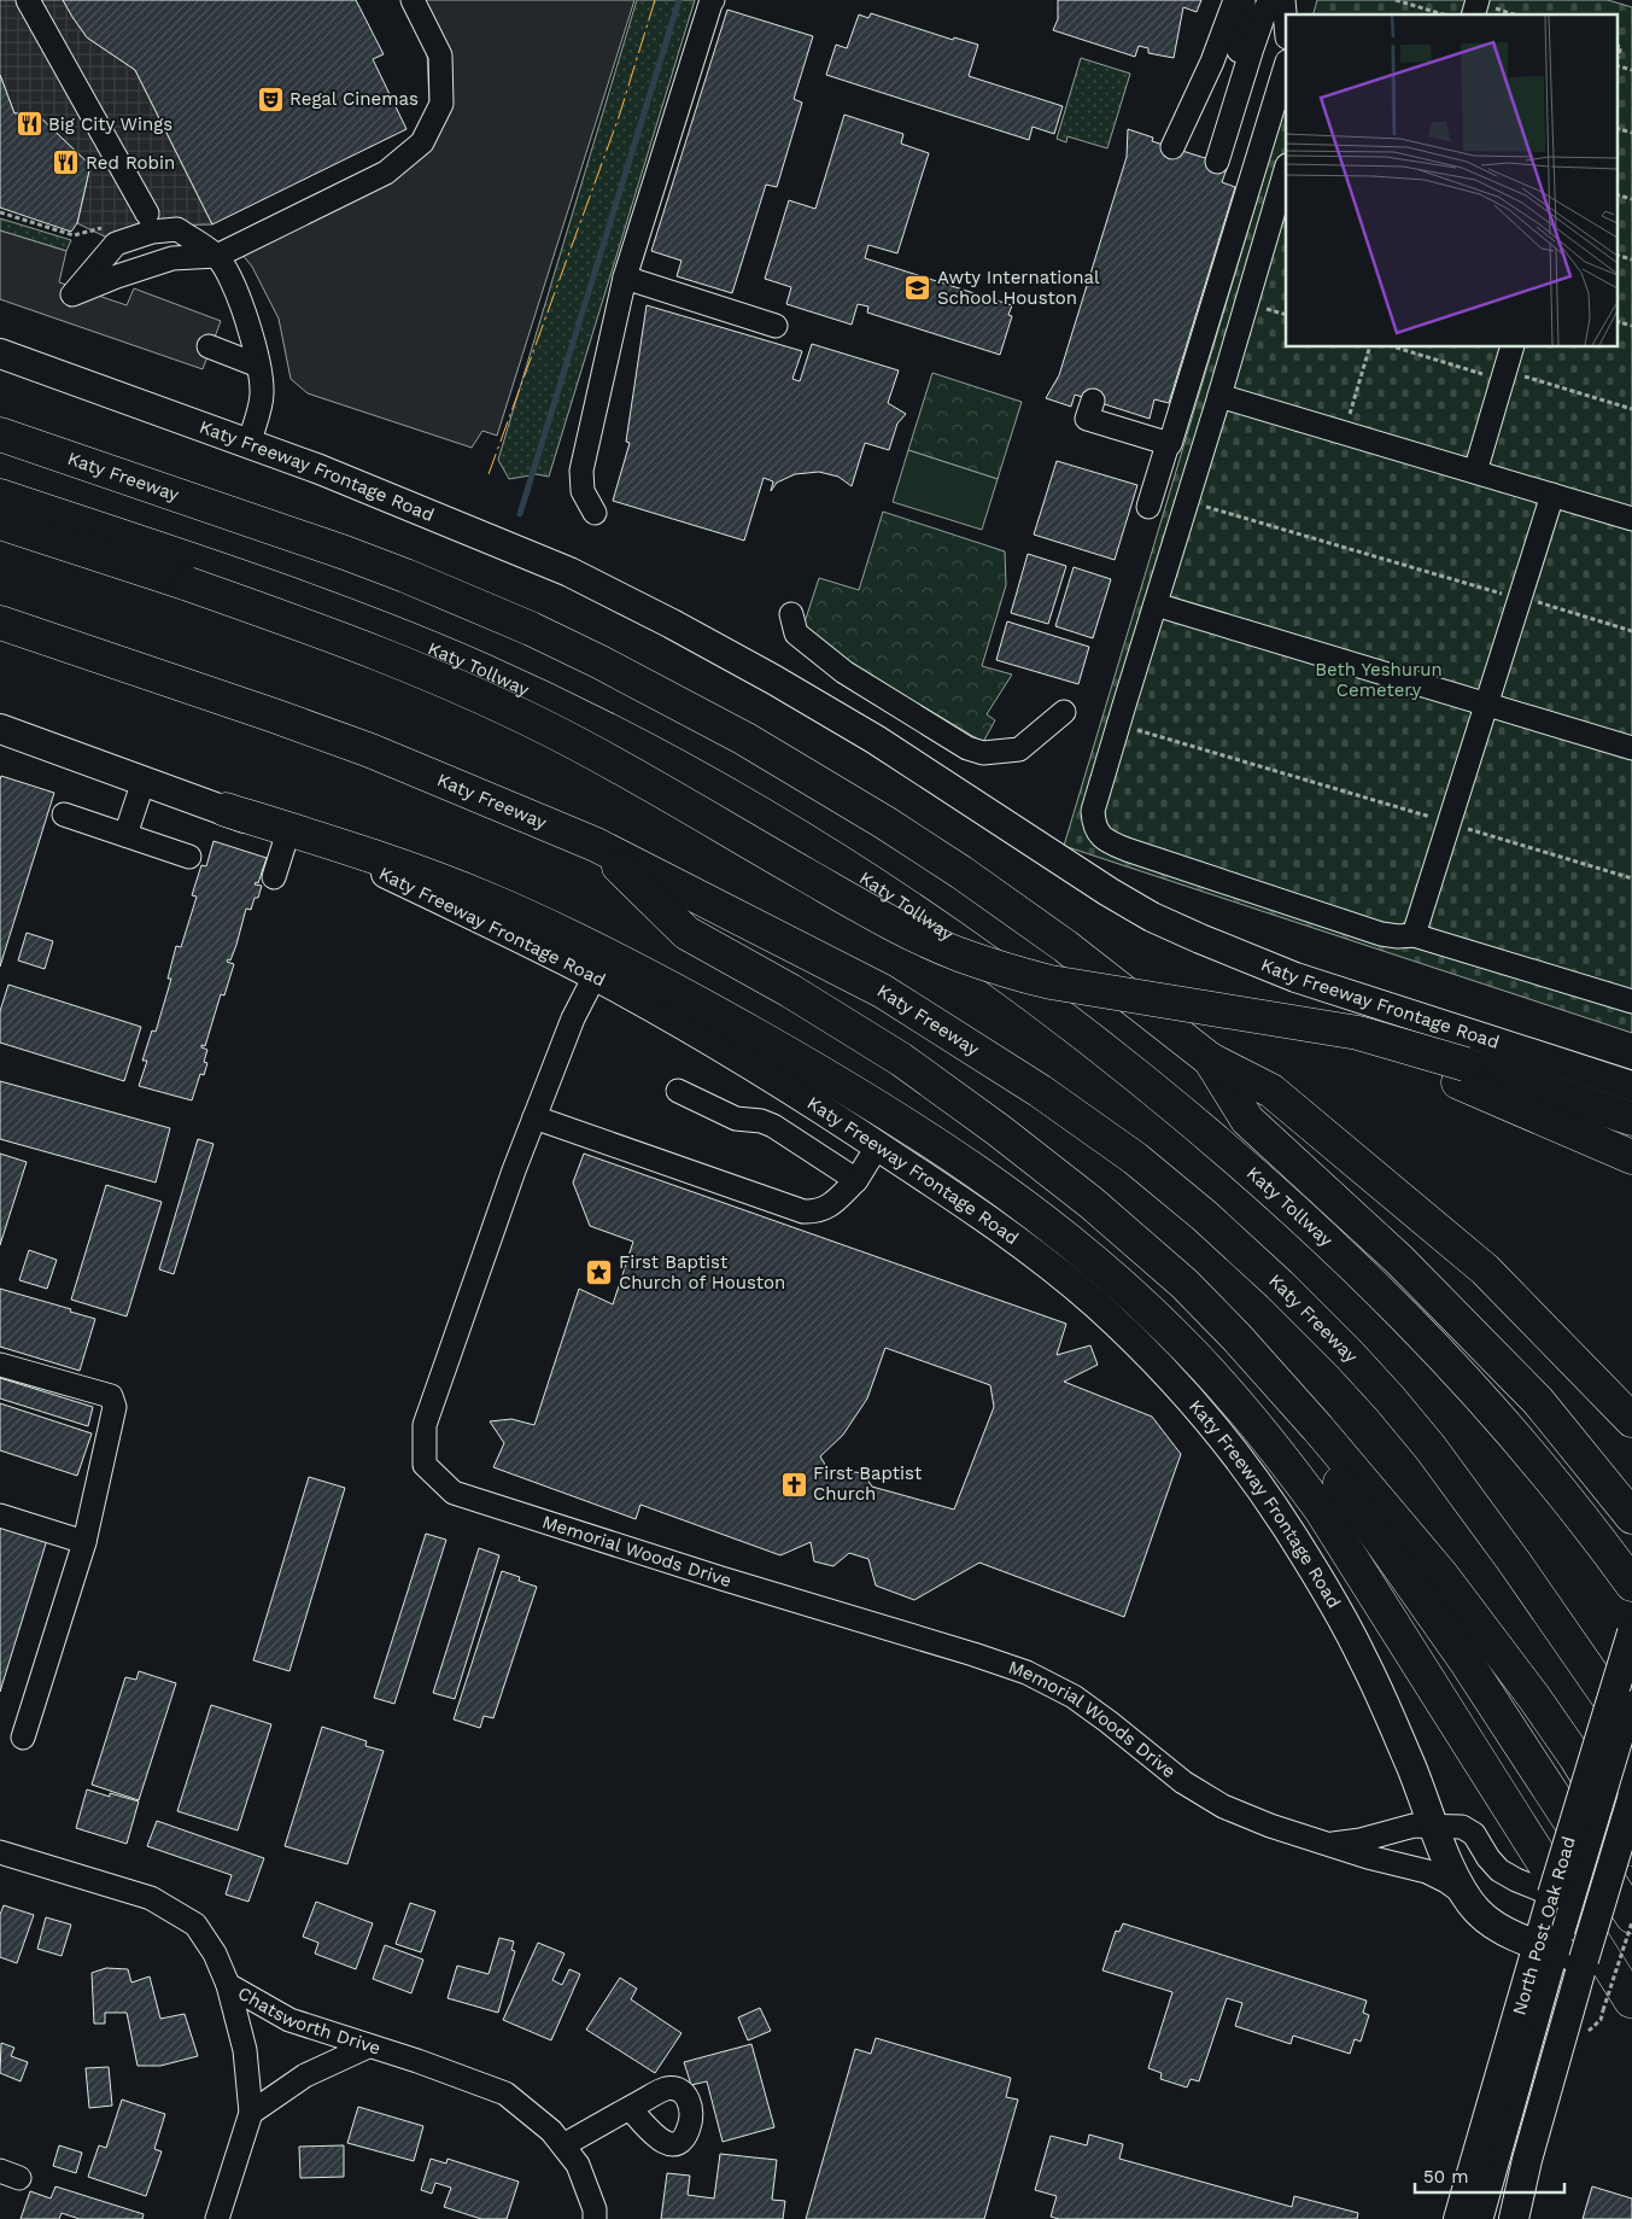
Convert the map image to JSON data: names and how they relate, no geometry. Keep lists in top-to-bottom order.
{
  "streets": {
    "highway": ["Katy Freeway", "Katy Tollway"],
    "main road": ["Katy Freeway Frontage Road", "North Post Oak Road"],
    "street": ["Memorial Woods Drive", "Chatsworth Drive"]
  },
  "crossings": [
    ["Katy Freeway Frontage Road", "Memorial Woods Drive"],
    ["Katy Freeway Frontage Road", "North Post Oak Road"],
    ["Memorial Woods Drive", "North Post Oak Road"]
  ],
  "parks": ["Beth Yeshurun Cemetery"],
  "places": {
    "theatre": ["Regal Cinemas"],
    "restaurant": ["Big City Wings", "Red Robin"],
    "school or university": ["Awty International School Houston"],
    "place": ["First Baptist Church of Houston"],
    "church": ["First Baptist Church"]
  },
  "scale_bar": "50 m"
}
